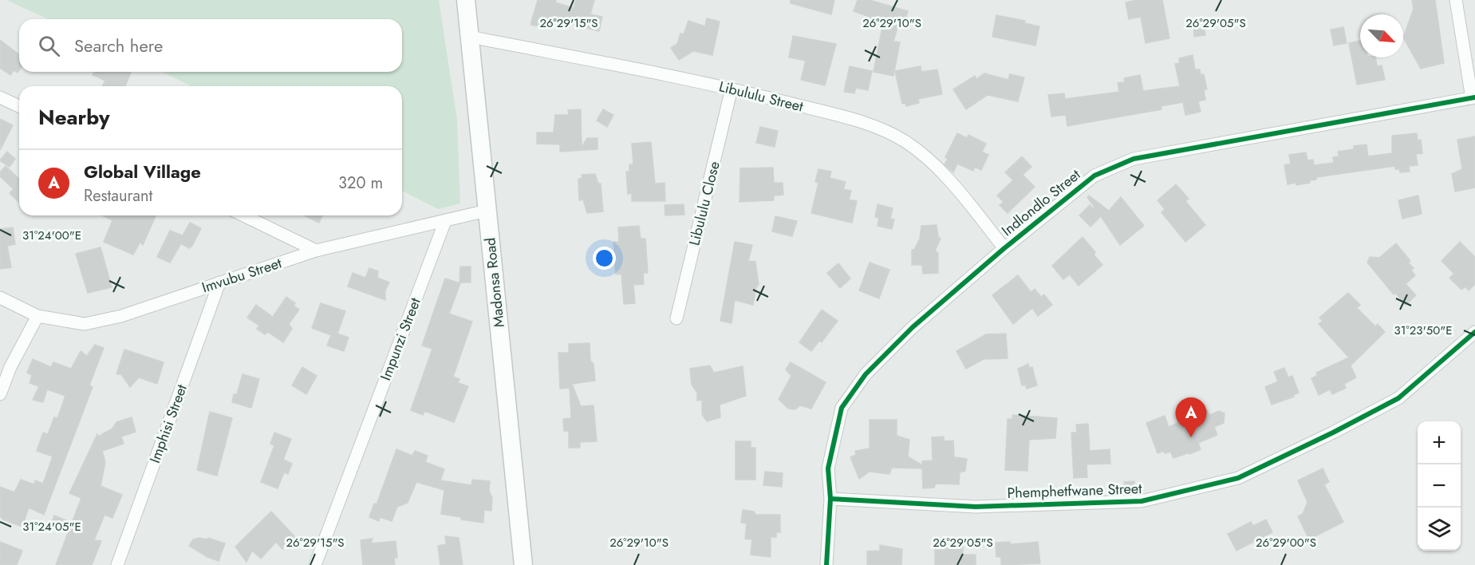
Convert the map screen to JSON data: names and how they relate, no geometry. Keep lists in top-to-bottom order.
{
  "streets": {
    "street": [
      "Libululu Street",
      "Indlondlo Street",
      "Libululu Close",
      "Imvubu Street",
      "Madonsa Road",
      "Impunzi Street",
      "Imphisi Street",
      "Phemphetfwane Street"
    ]
  },
  "crossings": [
    ["Libululu Street", "Indlondlo Street"],
    ["Libululu Street", "Libululu Close"],
    ["Libululu Street", "Madonsa Road"],
    ["Indlondlo Street", "Phemphetfwane Street"],
    ["Imvubu Street", "Madonsa Road"],
    ["Imvubu Street", "Impunzi Street"],
    ["Imvubu Street", "Imphisi Street"]
  ],
  "north": "bottom right",
  "page": {
    "search": "Search here",
    "heading": "Nearby",
    "list": [
      {
        "mark": "A",
        "name": "Global Village",
        "note": "Restaurant",
        "value": "320 m"
      }
    ],
    "pins": "A",
    "map_buttons": ["+", "−"]
  },
  "coordinates": [
    "26°29'05\"S",
    "26°29'15\"S",
    "26°29'10\"S",
    "31°24'00\"E",
    "31°23'50\"E",
    "31°24'05\"E",
    "26°29'00\"S"
  ]
}
